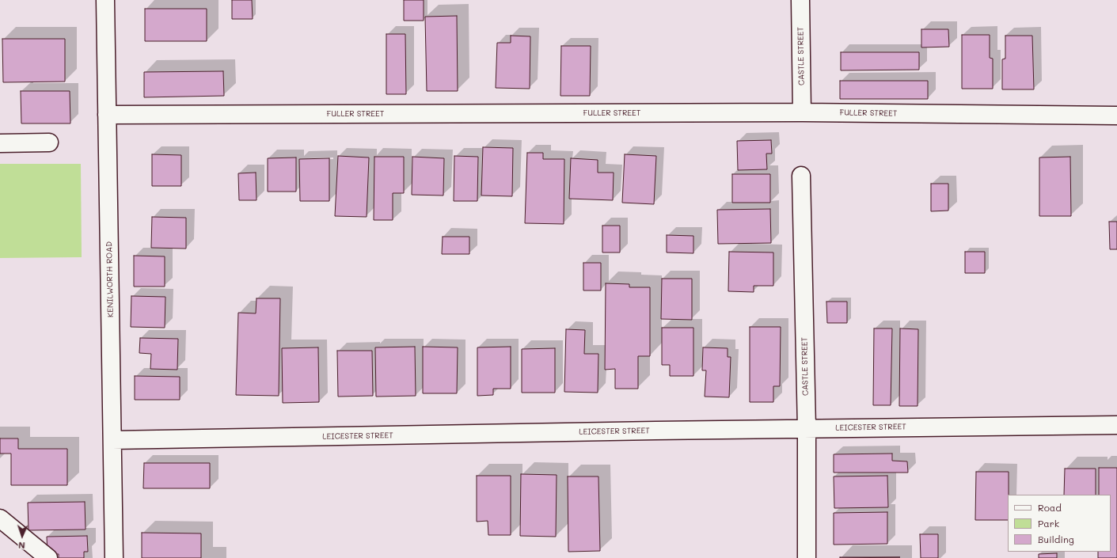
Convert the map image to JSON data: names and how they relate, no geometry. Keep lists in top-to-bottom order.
{
  "streets": {
    "street": [
      "CASTLE STREET",
      "FULLER STREET",
      "KENILWORTH ROAD",
      "LEICESTER STREET"
    ]
  },
  "crossings": [
    ["CASTLE STREET", "FULLER STREET"],
    ["CASTLE STREET", "LEICESTER STREET"],
    ["FULLER STREET", "KENILWORTH ROAD"],
    ["KENILWORTH ROAD", "LEICESTER STREET"]
  ],
  "legend": ["Road", "Park", "Building"],
  "north": "bottom"
}
